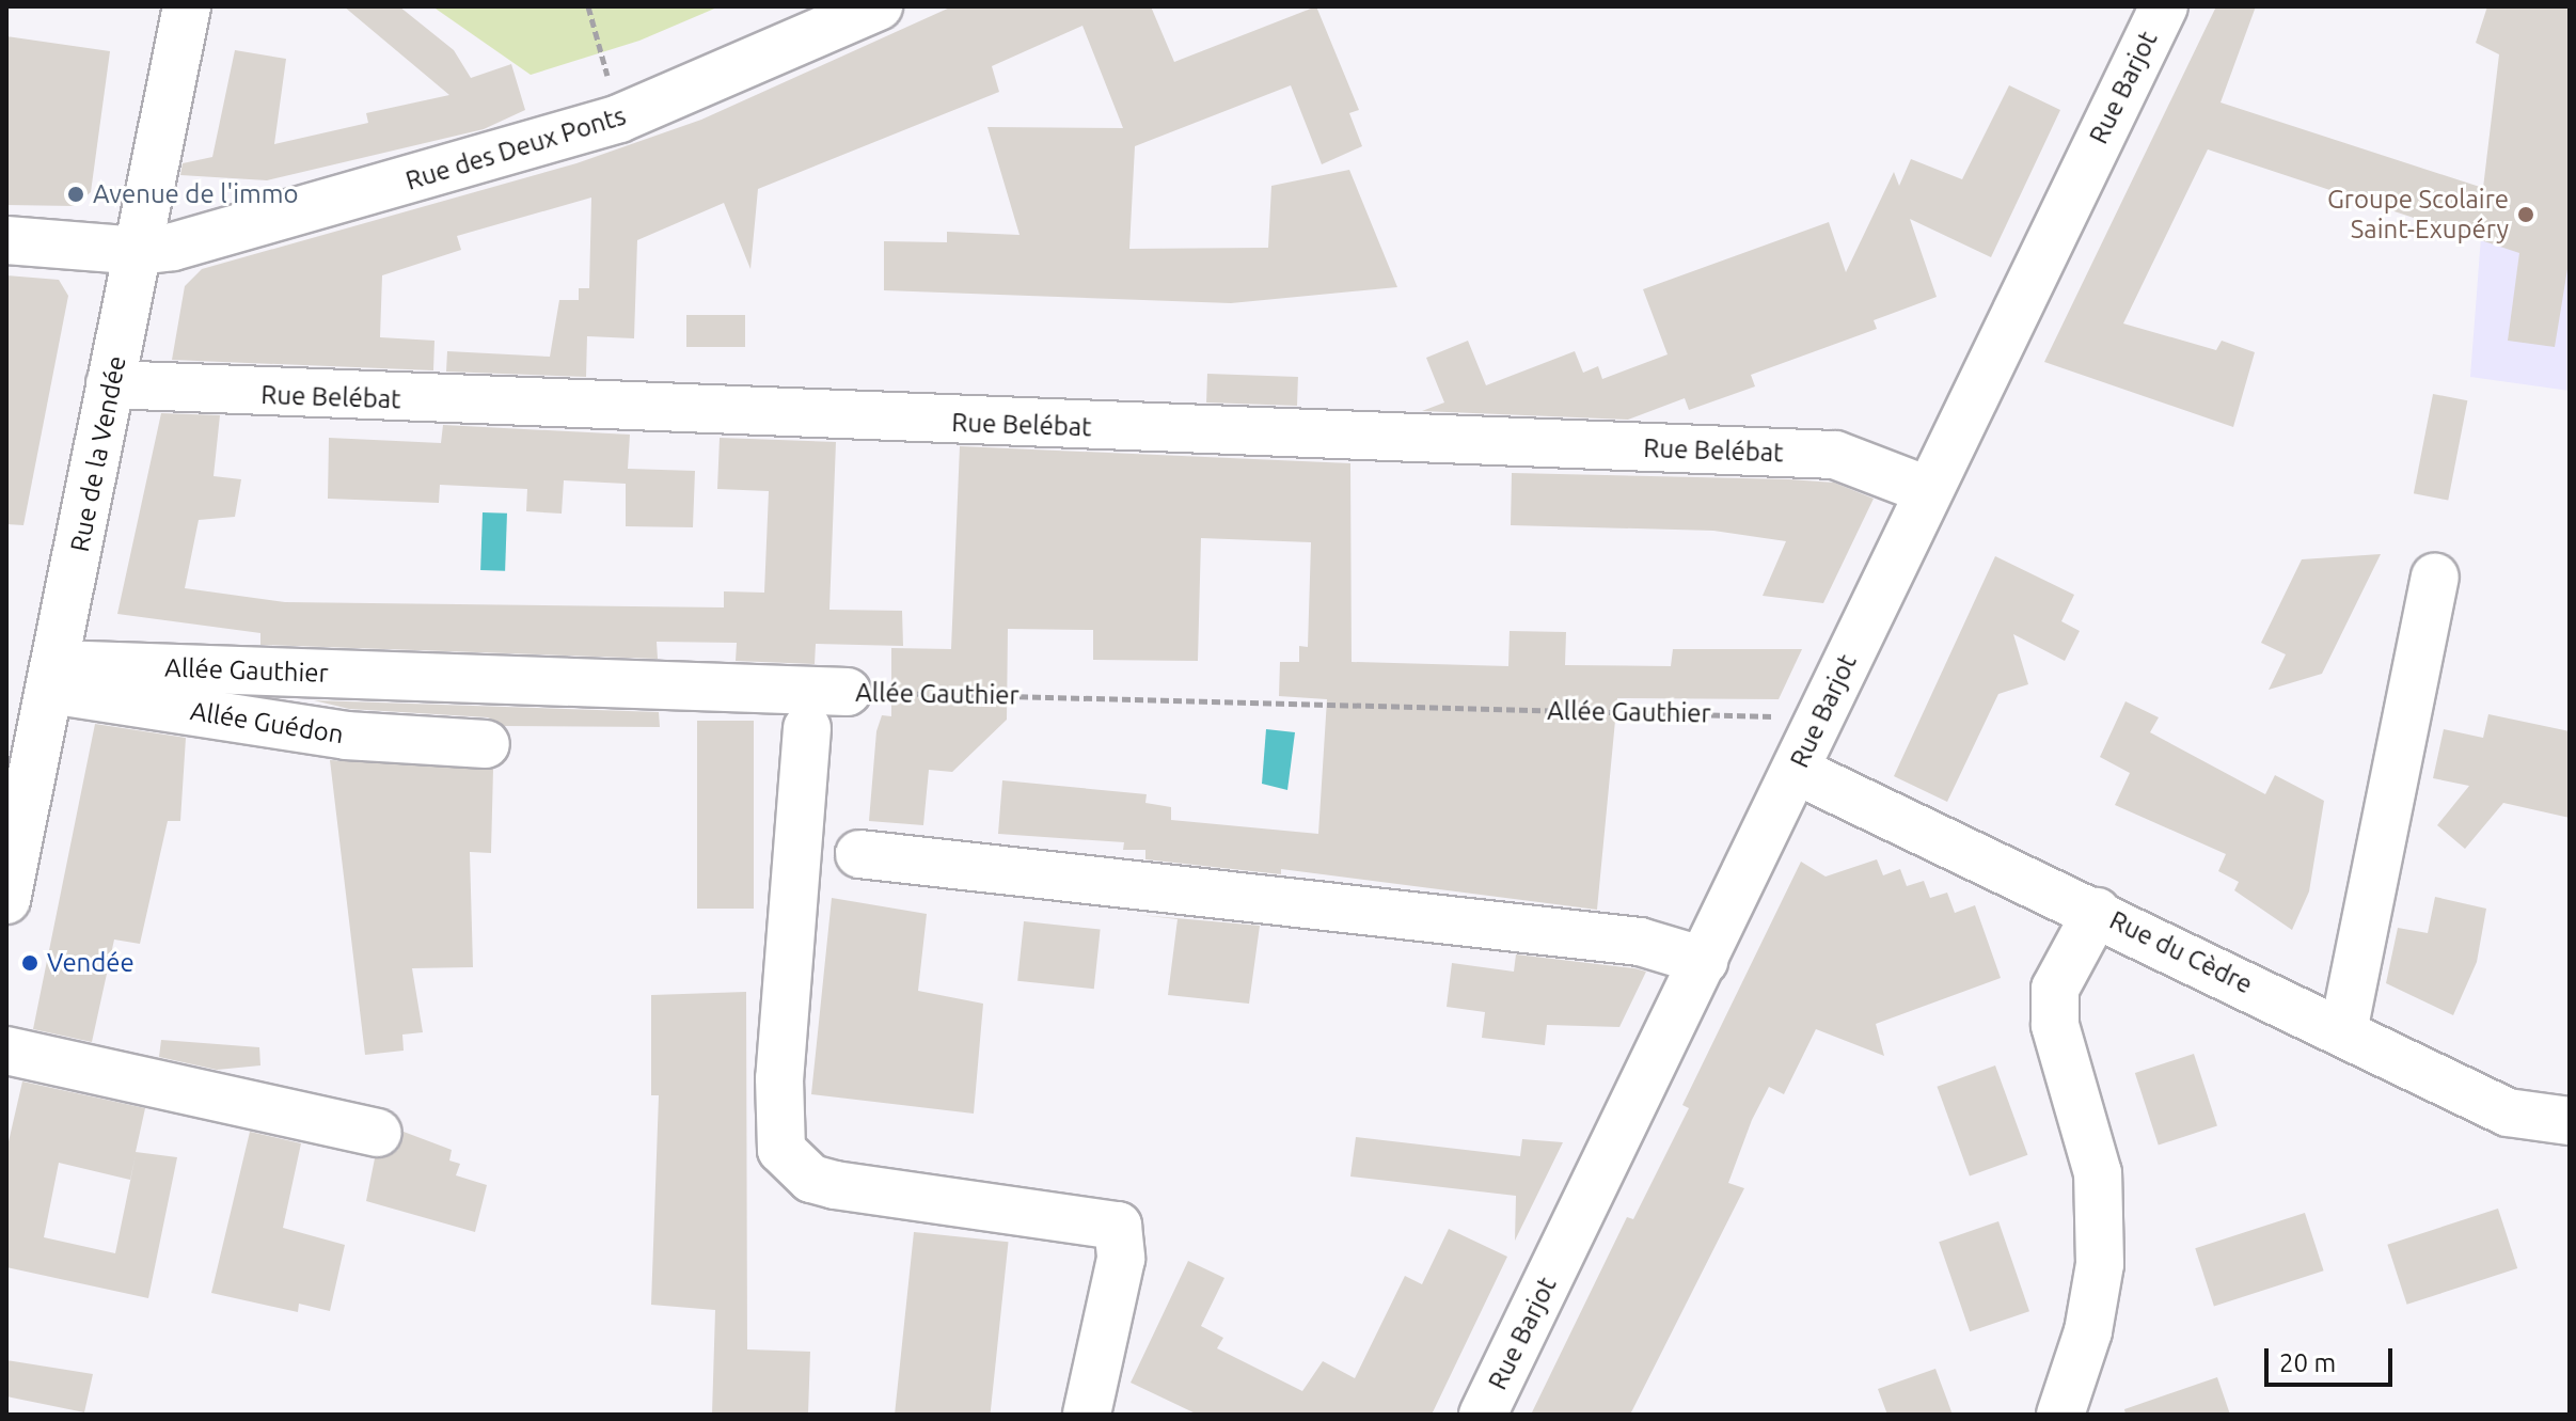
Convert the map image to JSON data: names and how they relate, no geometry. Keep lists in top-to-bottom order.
{
  "streets": {
    "street": [
      "Rue Barjot",
      "Rue des Deux Ponts",
      "Rue Belébat",
      "Rue de la Vendée",
      "Allée Gauthier",
      "Allée Guédon",
      "Rue du Cèdre"
    ]
  },
  "crossings": [
    ["Rue Barjot", "Rue Belébat"],
    ["Rue Barjot", "Allée Gauthier"],
    ["Rue Barjot", "Rue du Cèdre"],
    ["Rue des Deux Ponts", "Rue de la Vendée"],
    ["Rue Belébat", "Rue de la Vendée"],
    ["Rue de la Vendée", "Allée Gauthier"],
    ["Rue de la Vendée", "Allée Guédon"],
    ["Allée Gauthier", "Allée Guédon"]
  ],
  "places": ["Avenue de l'immo", "Groupe Scolaire Saint-Exupéry", "Vendée"],
  "scale_bar": "20 m"
}
